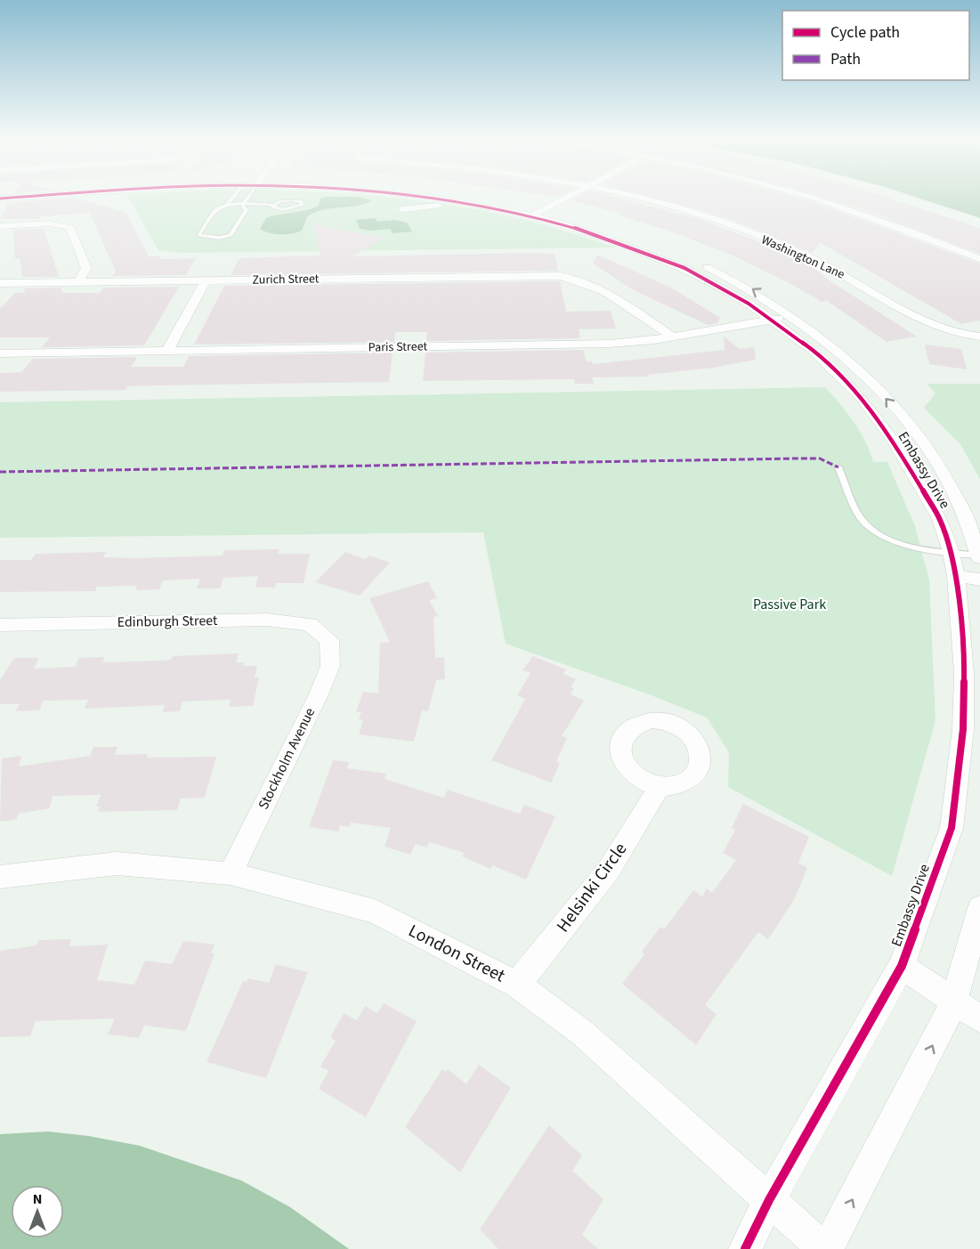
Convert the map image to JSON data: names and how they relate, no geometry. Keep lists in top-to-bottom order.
{
  "streets": {
    "street": [
      "Washington Lane",
      "Zurich Street",
      "Paris Street",
      "Embassy Drive",
      "Edinburgh Street",
      "Stockholm Avenue",
      "Helsinki Circle",
      "London Street"
    ]
  },
  "crossings": [
    ["Zurich Street", "Paris Street"],
    ["Paris Street", "Embassy Drive"],
    ["Embassy Drive", "London Street"],
    ["Edinburgh Street", "Stockholm Avenue"],
    ["Stockholm Avenue", "London Street"],
    ["Helsinki Circle", "London Street"]
  ],
  "parks": ["Passive Park"],
  "legend": ["Cycle path", "Path"],
  "north": "top"
}
